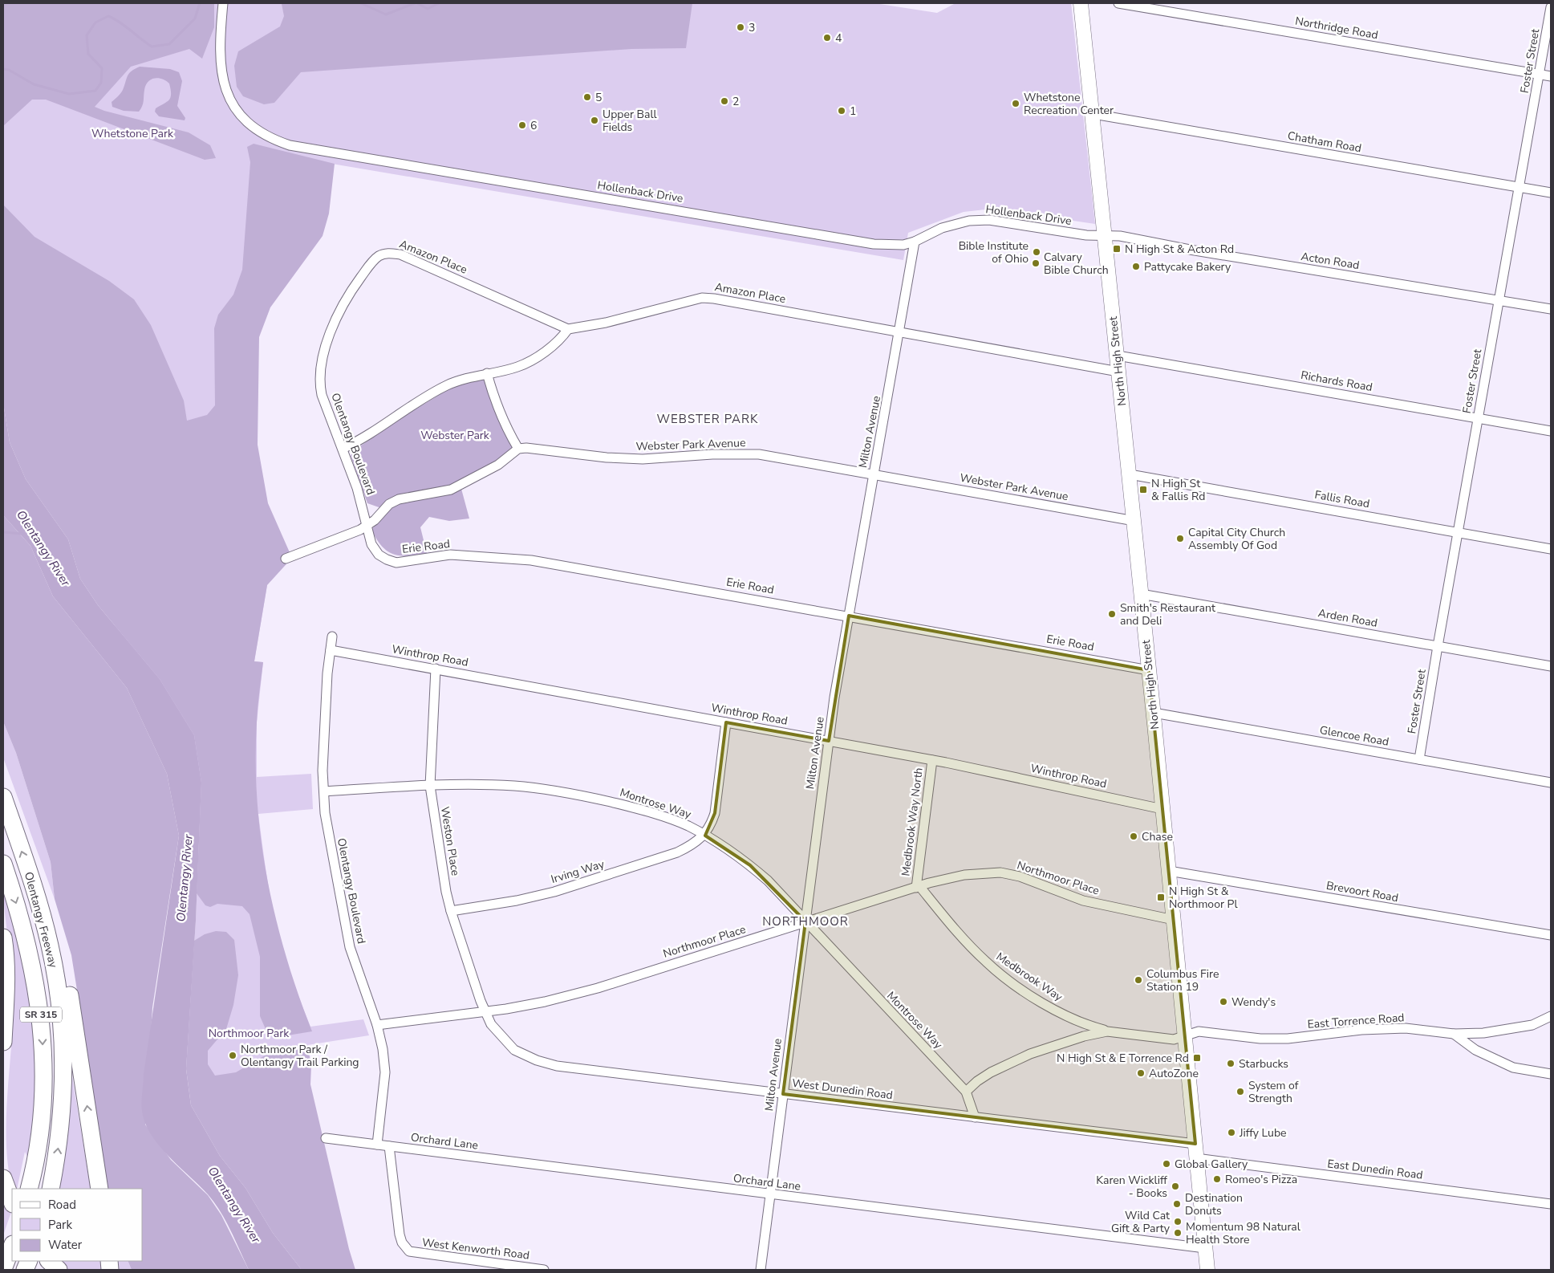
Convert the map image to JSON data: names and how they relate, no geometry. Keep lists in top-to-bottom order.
{
  "streets": {
    "highway": ["Olentangy Freeway", "SR 315"],
    "main road": ["North High Street"],
    "street": [
      "Northridge Road",
      "Foster Street",
      "Chatham Road",
      "Hollenback Drive",
      "Amazon Place",
      "Acton Road",
      "Richards Road",
      "Milton Avenue",
      "Olentangy Boulevard",
      "Webster Park Avenue",
      "Fallis Road",
      "Erie Road",
      "Arden Road",
      "Winthrop Road",
      "Glencoe Road",
      "Montrose Way",
      "Medbrook Way North",
      "Weston Place",
      "Irving Way",
      "Northmoor Place",
      "Brevoort Road",
      "Medbrook Way",
      "East Torrence Road",
      "West Dunedin Road",
      "Orchard Lane",
      "East Dunedin Road",
      "West Kenworth Road"
    ]
  },
  "crossings": [
    ["Northridge Road", "Foster Street"],
    ["Foster Street", "Chatham Road"],
    ["Foster Street", "Acton Road"],
    ["Foster Street", "Richards Road"],
    ["Foster Street", "Fallis Road"],
    ["Foster Street", "Arden Road"],
    ["Foster Street", "Glencoe Road"],
    ["Chatham Road", "North High Street"],
    ["Hollenback Drive", "Acton Road"],
    ["Hollenback Drive", "North High Street"],
    ["Hollenback Drive", "Milton Avenue"],
    ["Amazon Place", "North High Street"],
    ["Amazon Place", "Milton Avenue"],
    ["Amazon Place", "Olentangy Boulevard"],
    ["Acton Road", "North High Street"],
    ["North High Street", "Richards Road"],
    ["North High Street", "Webster Park Avenue"],
    ["North High Street", "Fallis Road"],
    ["North High Street", "Erie Road"],
    ["North High Street", "Arden Road"],
    ["North High Street", "Winthrop Road"],
    ["North High Street", "Glencoe Road"],
    ["North High Street", "Northmoor Place"],
    ["North High Street", "Brevoort Road"],
    ["North High Street", "East Torrence Road"],
    ["North High Street", "West Dunedin Road"],
    ["North High Street", "Orchard Lane"],
    ["North High Street", "East Dunedin Road"],
    ["Milton Avenue", "Webster Park Avenue"],
    ["Milton Avenue", "Erie Road"],
    ["Milton Avenue", "Winthrop Road"],
    ["Milton Avenue", "Montrose Way"],
    ["Milton Avenue", "Northmoor Place"],
    ["Milton Avenue", "West Dunedin Road"],
    ["Milton Avenue", "Orchard Lane"],
    ["Olentangy Boulevard", "Erie Road"],
    ["Olentangy Boulevard", "Winthrop Road"],
    ["Olentangy Boulevard", "Montrose Way"],
    ["Olentangy Boulevard", "Northmoor Place"],
    ["Olentangy Boulevard", "Orchard Lane"],
    ["Winthrop Road", "Medbrook Way North"],
    ["Winthrop Road", "Weston Place"],
    ["Montrose Way", "Weston Place"],
    ["Montrose Way", "Irving Way"],
    ["Montrose Way", "Northmoor Place"],
    ["Montrose Way", "West Dunedin Road"],
    ["Medbrook Way North", "Northmoor Place"],
    ["Medbrook Way North", "Medbrook Way"],
    ["Weston Place", "Irving Way"],
    ["Weston Place", "Northmoor Place"],
    ["Weston Place", "West Dunedin Road"],
    ["Northmoor Place", "Medbrook Way"],
    ["Northmoor Place", "West Dunedin Road"],
    ["Medbrook Way", "East Torrence Road"],
    ["West Dunedin Road", "East Dunedin Road"],
    ["Orchard Lane", "West Kenworth Road"]
  ],
  "districts": ["WEBSTER PARK", "NORTHMOOR"],
  "water": ["Olentangy River"],
  "parks": ["Whetstone Park", "Webster Park", "Northmoor Park"],
  "places": {
    "other": [
      "3",
      "4",
      "5",
      "2",
      "Whetstone Recreation Center",
      "1",
      "Upper Ball Fields",
      "6",
      "Bible Institute of Ohio",
      "Calvary Bible Church",
      "Pattycake Bakery",
      "Capital City Church Assembly Of God",
      "Smith's Restaurant and Deli",
      "Chase",
      "Columbus Fire Station 19",
      "Wendy's",
      "Northmoor Park / Olentangy Trail Parking",
      "Starbucks",
      "AutoZone",
      "System of Strength",
      "Jiffy Lube",
      "Global Gallery",
      "Romeo's Pizza",
      "Karen Wickliff - Books",
      "Destination Donuts",
      "Wild Cat Gift & Party",
      "Momentum 98 Natural Health Store"
    ],
    "transit": [
      "N High St & Acton Rd",
      "N High St & Fallis Rd",
      "N High St & Northmoor Pl",
      "N High St & E Torrence Rd"
    ]
  },
  "legend": ["Road", "Park", "Water"]
}
